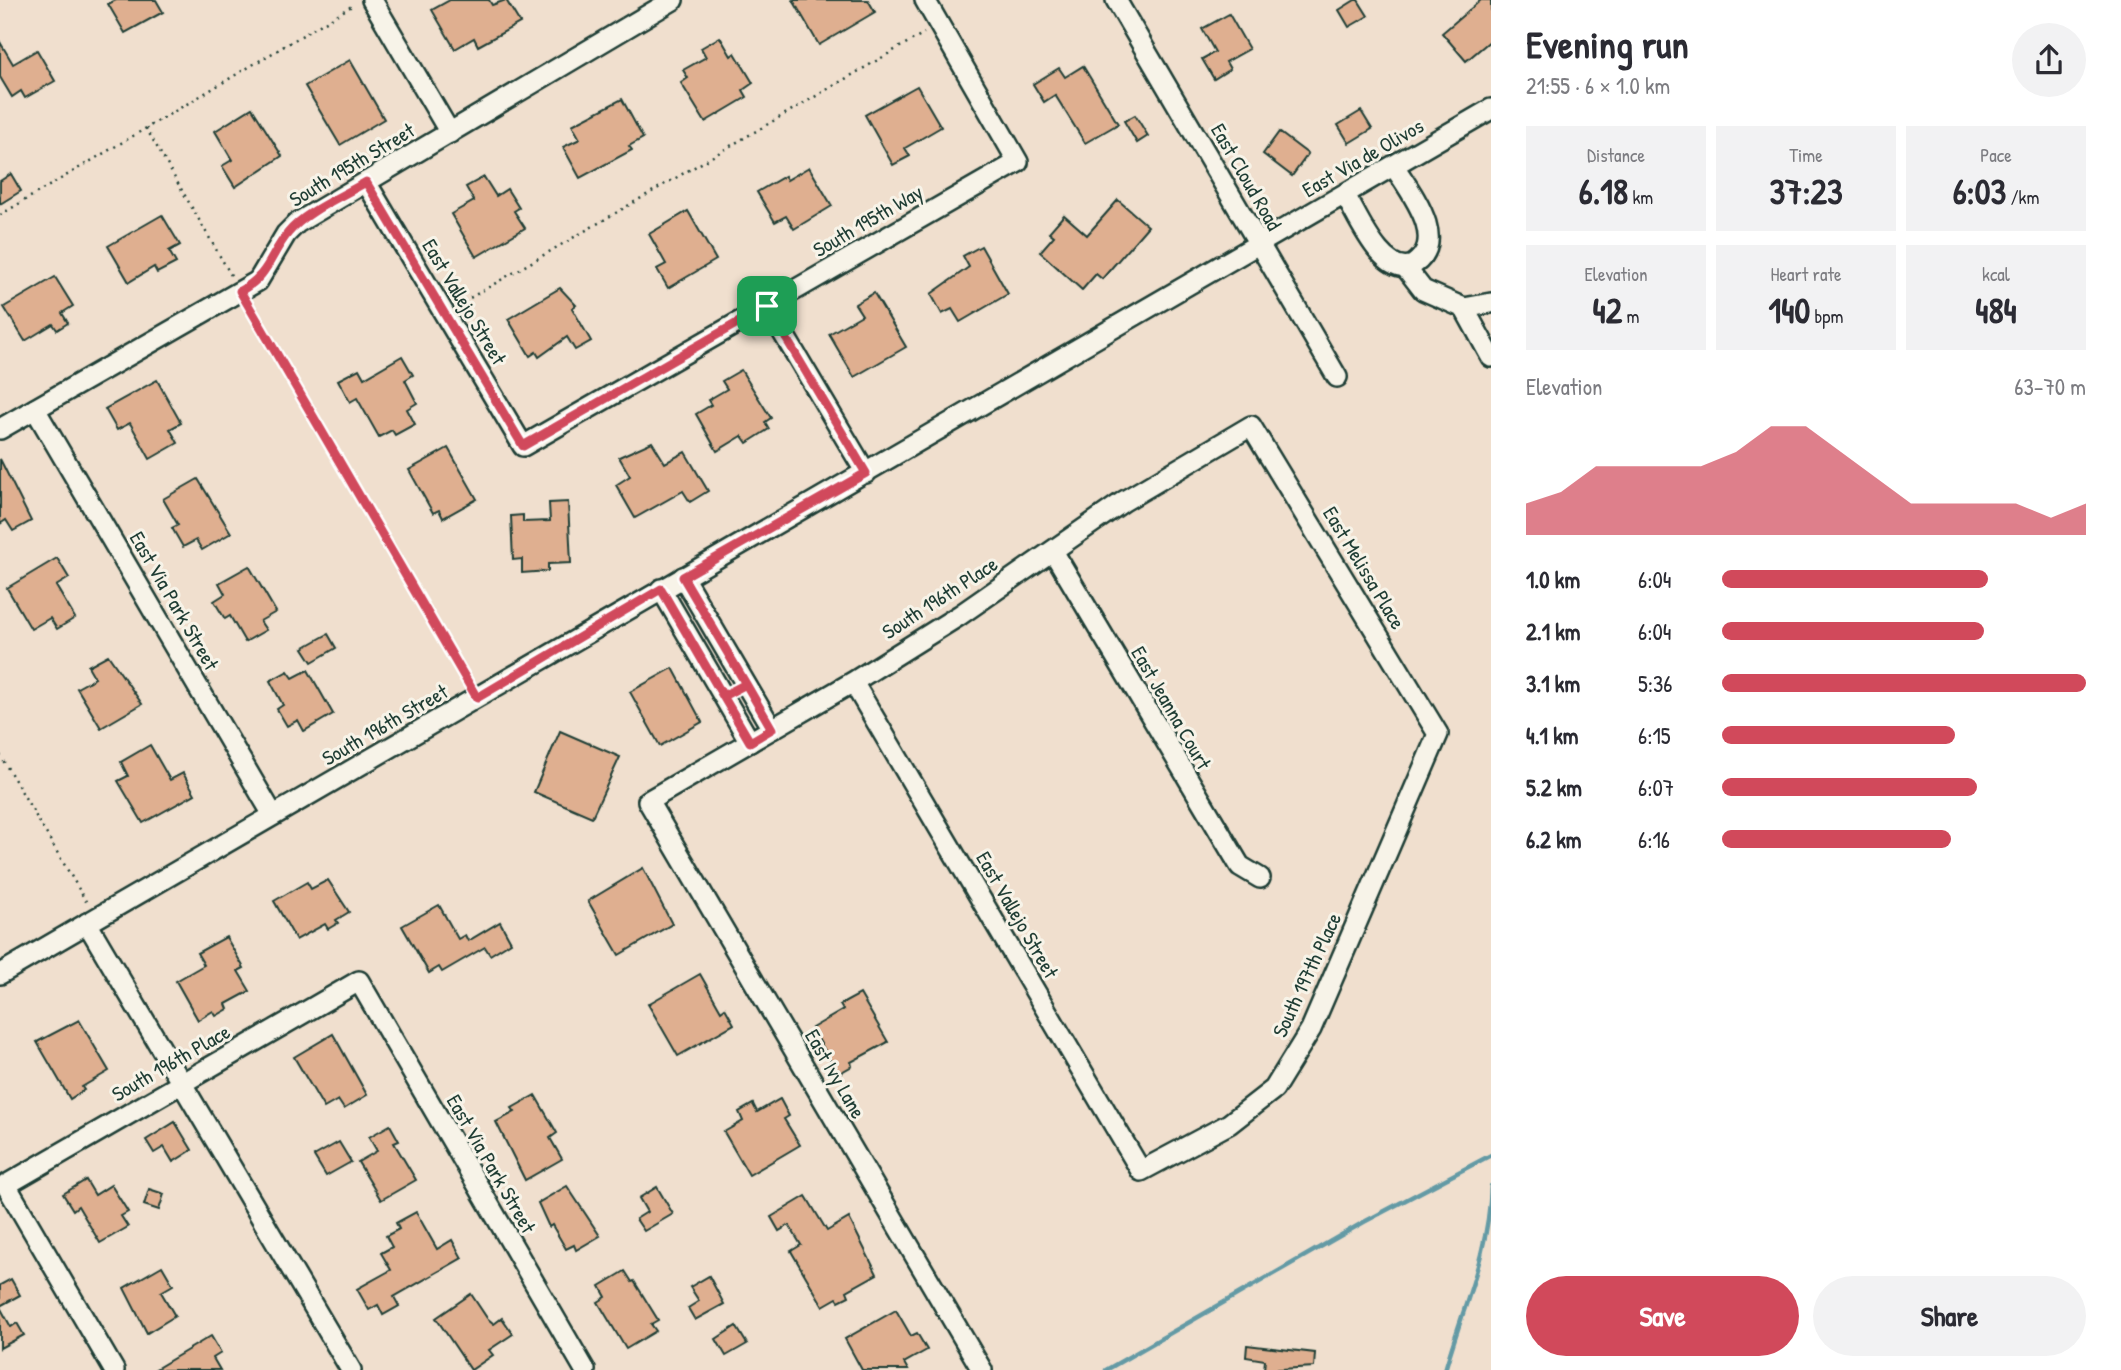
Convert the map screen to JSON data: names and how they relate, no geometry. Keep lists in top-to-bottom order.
{
  "streets": {
    "street": [
      "East Via de Olivos",
      "South 195th Street",
      "East Cloud Road",
      "South 195th Way",
      "East Vallejo Street",
      "East Melissa Place",
      "South 196th Place",
      "East Via Park Street",
      "East Jeanna Court",
      "South 196th Street",
      "South 197th Place",
      "East Ivy Lane"
    ]
  },
  "crossings": [
    ["East Via de Olivos", "East Cloud Road"],
    ["East Via de Olivos", "South 196th Street"],
    ["South 195th Street", "East Vallejo Street"],
    ["South 195th Street", "East Via Park Street"],
    ["South 195th Way", "East Vallejo Street"],
    ["East Vallejo Street", "South 196th Place"],
    ["East Vallejo Street", "South 197th Place"],
    ["East Melissa Place", "South 196th Place"],
    ["East Melissa Place", "South 197th Place"],
    ["South 196th Place", "East Via Park Street"],
    ["South 196th Place", "East Jeanna Court"],
    ["South 196th Place", "East Ivy Lane"],
    ["East Via Park Street", "South 196th Street"]
  ],
  "page": {
    "heading": ["Evening run", "21:55 · 6 × 1.0 km"],
    "stats": [
      ["Distance", "6.18 km"],
      ["Time", "37:23"],
      ["Pace", "6:03 /km"],
      ["Elevation", "42 m"],
      ["Heart rate", "140 bpm"],
      ["kcal", "484"]
    ],
    "chart": ["Elevation", "63–70 m"],
    "list": [
      {
        "name": "1.0 km",
        "note": "6:04"
      },
      {
        "name": "2.1 km",
        "note": "6:04"
      },
      {
        "name": "3.1 km",
        "note": "5:36"
      },
      {
        "name": "4.1 km",
        "note": "6:15"
      },
      {
        "name": "5.2 km",
        "note": "6:07"
      },
      {
        "name": "6.2 km",
        "note": "6:16"
      }
    ],
    "buttons": ["Save", "Share"]
  }
}
